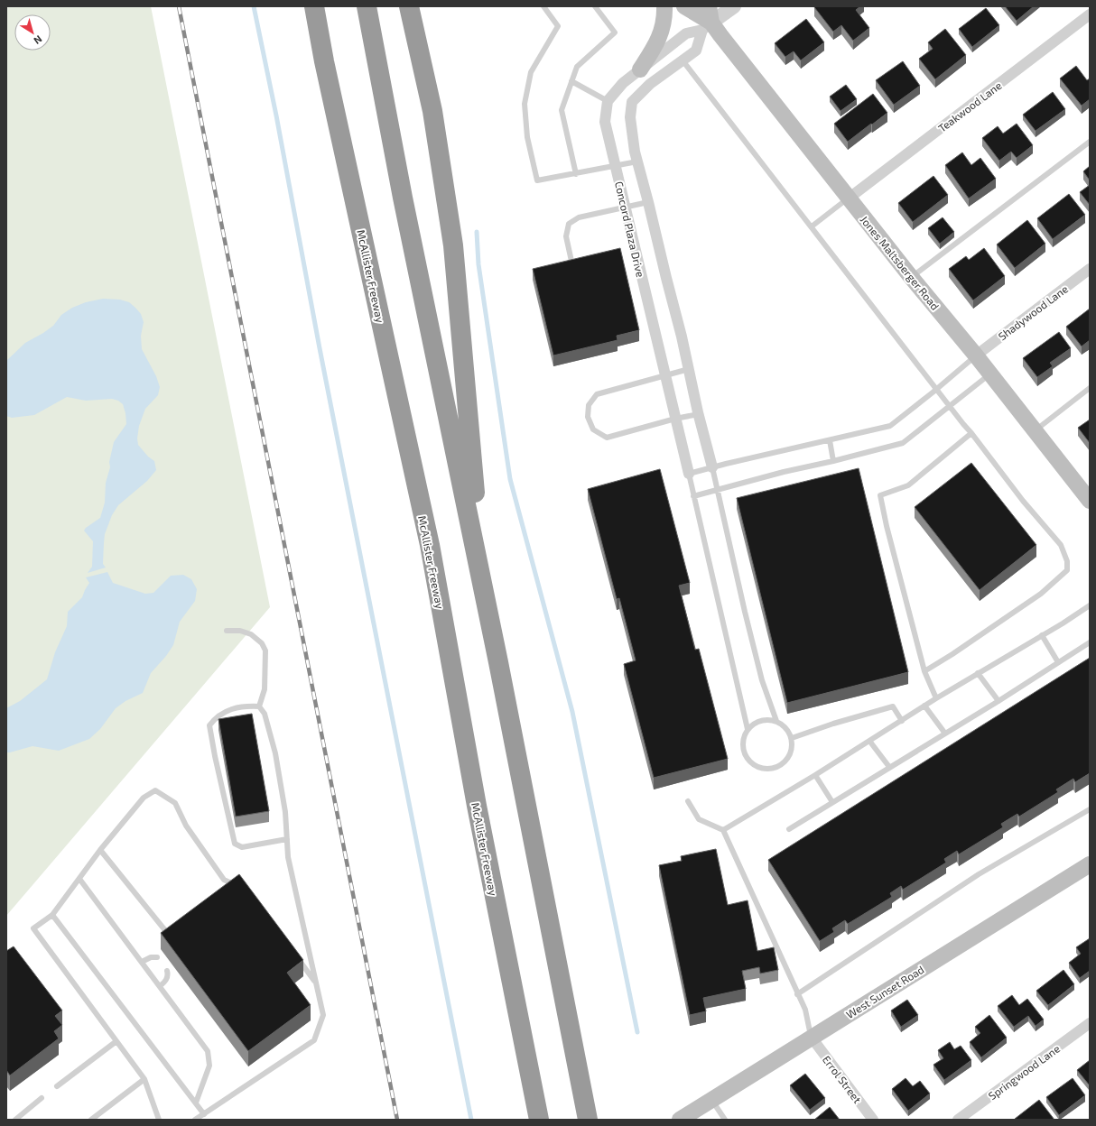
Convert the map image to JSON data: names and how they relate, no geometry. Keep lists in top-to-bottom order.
{
  "streets": {
    "highway": ["McAllister Freeway"],
    "main road": ["Jones Maltsberger Road", "West Sunset Road"],
    "street": [
      "Teakwood Lane",
      "Concord Plaza Drive",
      "Shadywood Lane",
      "Springwood Lane",
      "Errol Street"
    ]
  },
  "crossings": [
    ["Teakwood Lane", "Jones Maltsberger Road"],
    ["Jones Maltsberger Road", "Shadywood Lane"],
    ["West Sunset Road", "Errol Street"]
  ],
  "north": "bottom right"
}
